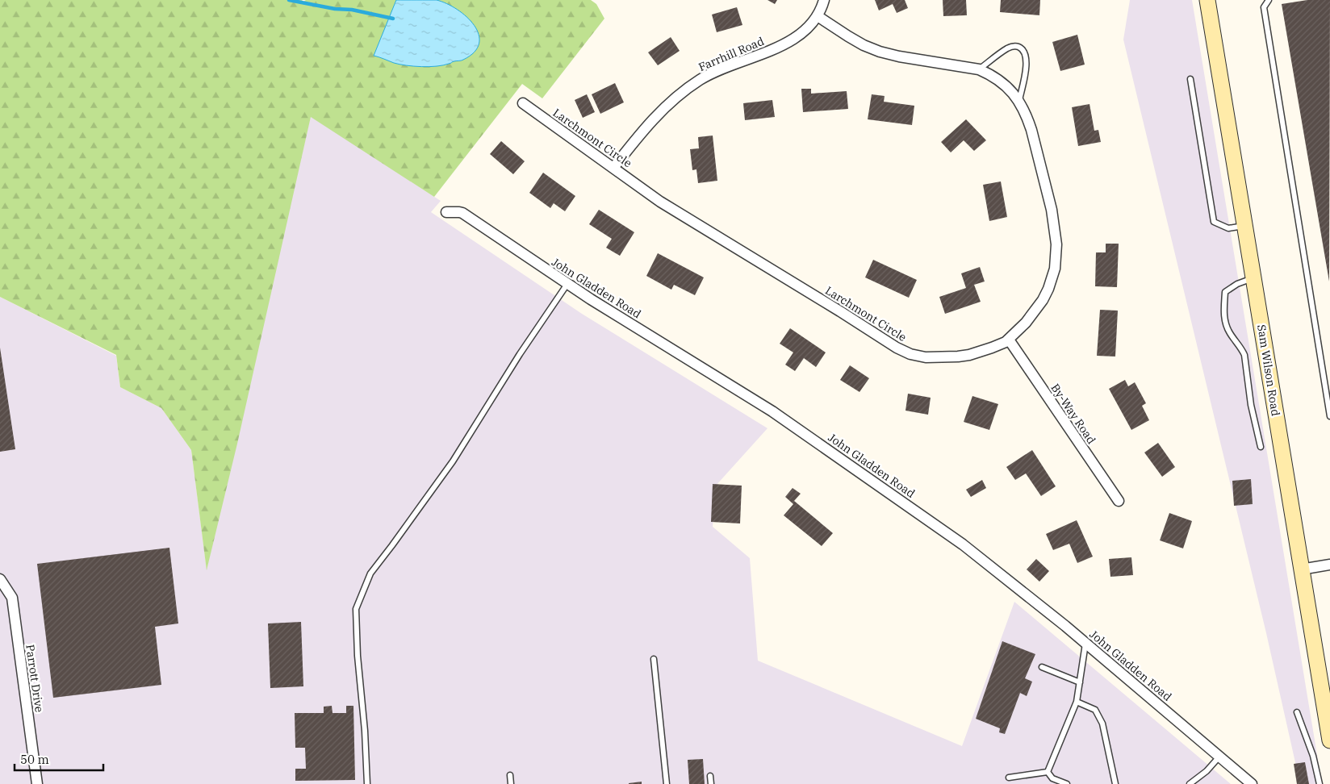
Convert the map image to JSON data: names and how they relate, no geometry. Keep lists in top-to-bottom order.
{
  "streets": {
    "street": [
      "Farrhill Road",
      "Larchmont Circle",
      "John Gladden Road",
      "Sam Wilson Road",
      "By-Way Road",
      "Parrott Drive"
    ]
  },
  "crossings": [
    ["Farrhill Road", "Larchmont Circle"],
    ["Larchmont Circle", "By-Way Road"]
  ],
  "scale_bar": "50 m"
}
